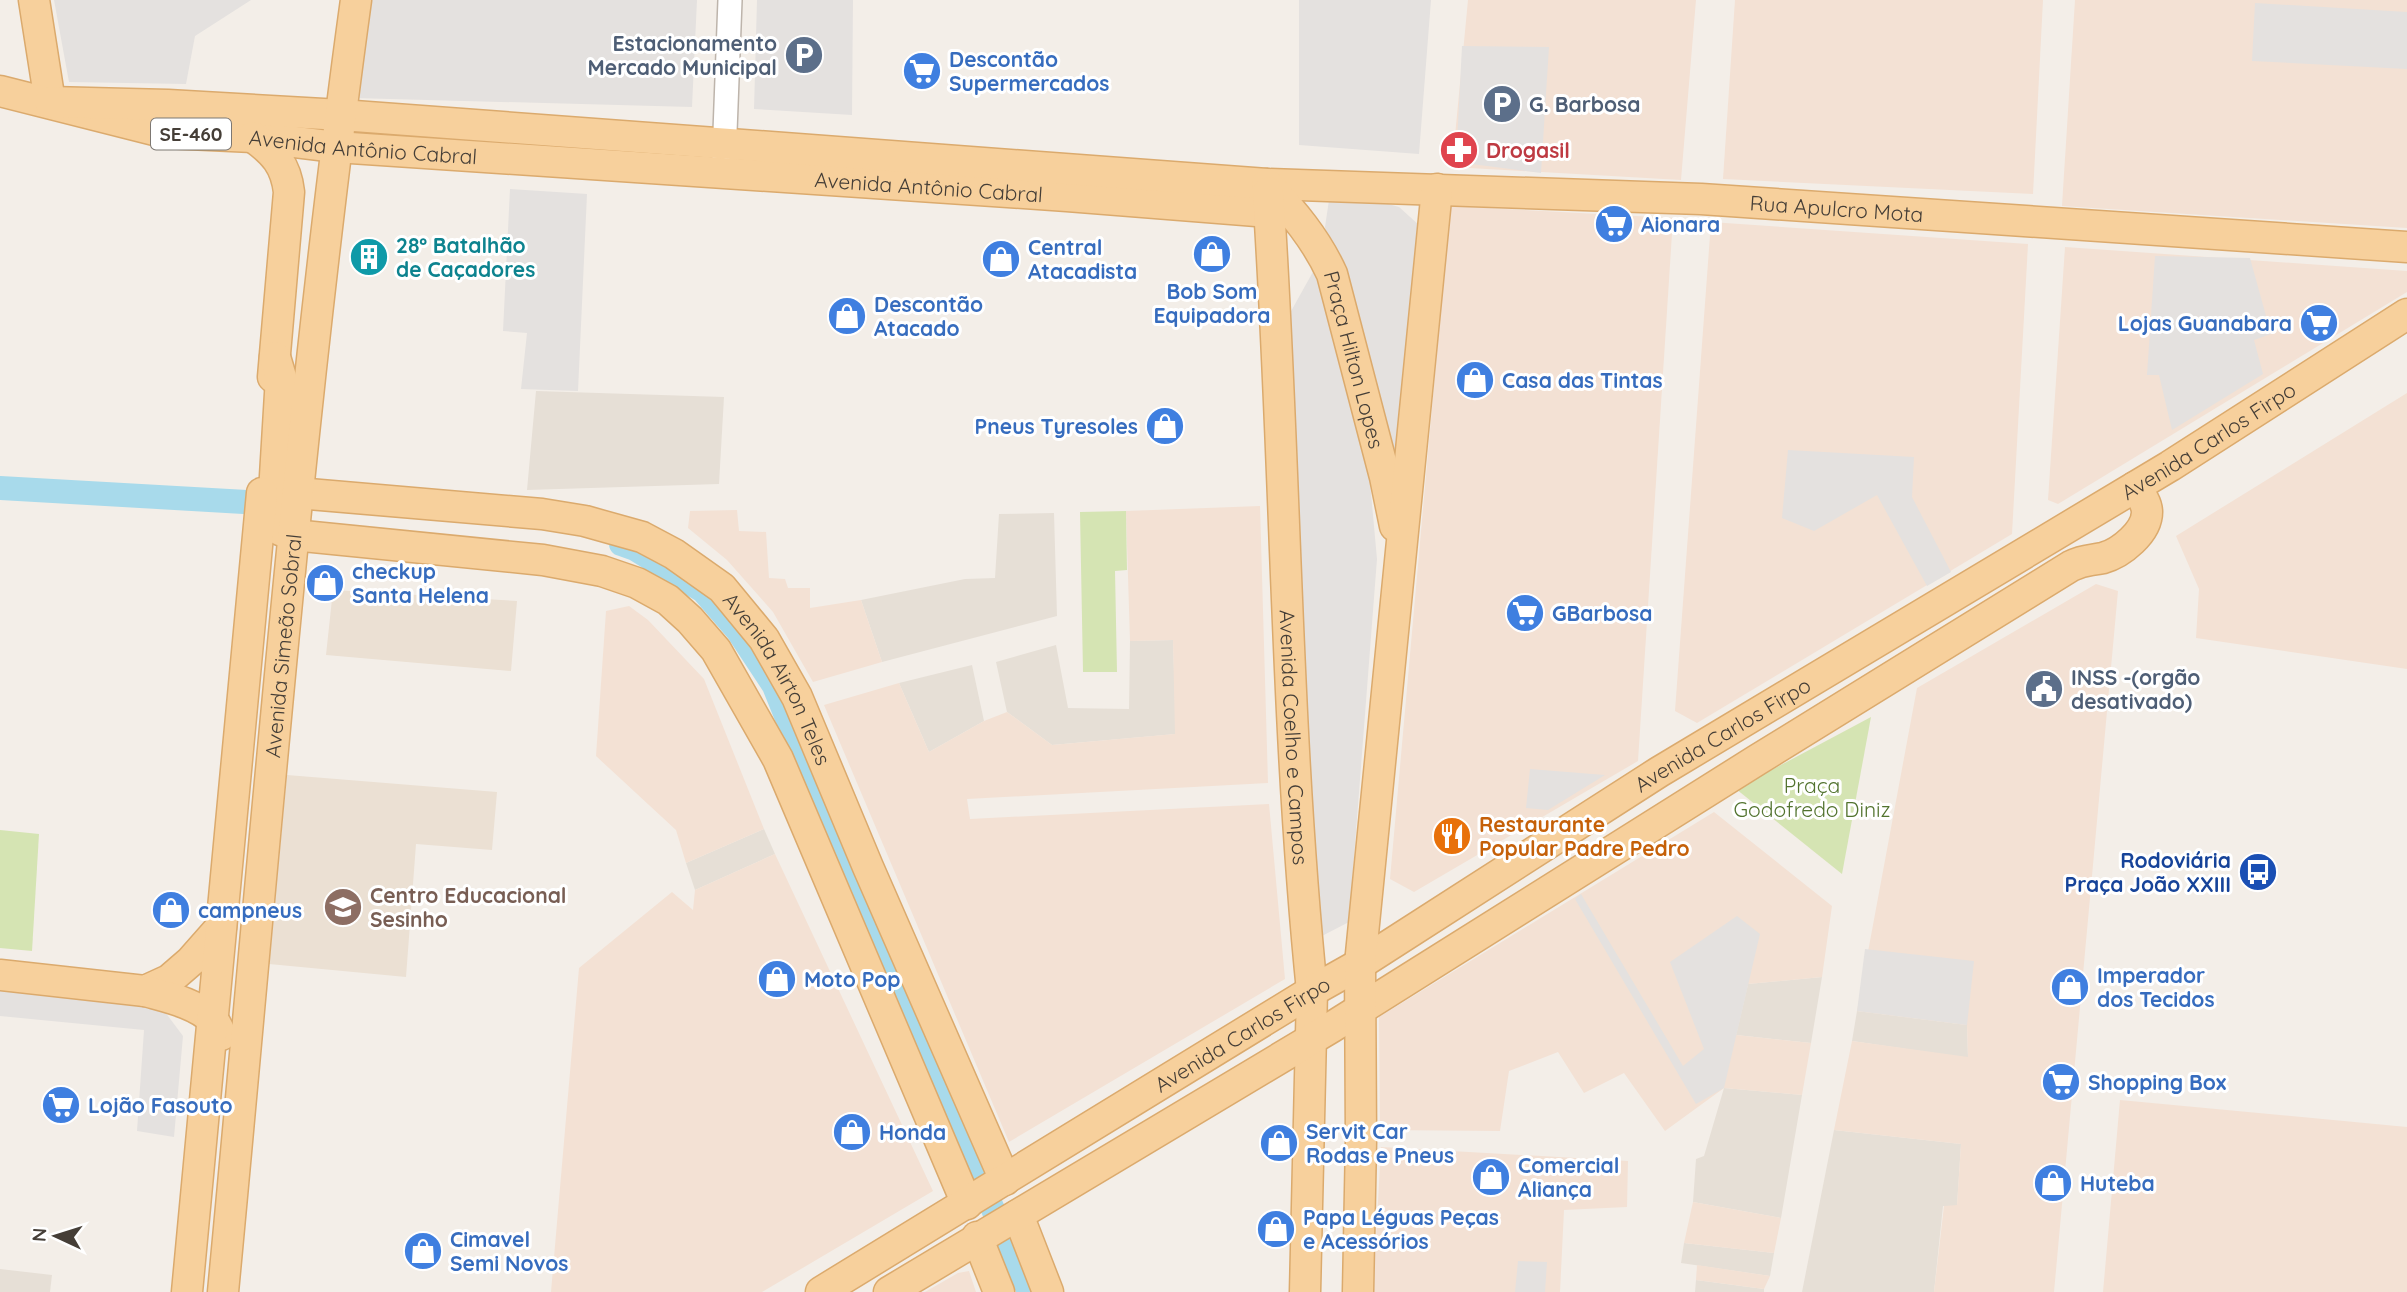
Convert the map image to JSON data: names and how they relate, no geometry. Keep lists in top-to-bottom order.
{
  "streets": {
    "main road": [
      "SE-460",
      "Avenida Antônio Cabral",
      "Rua Apulcro Mota",
      "Praça Hilton Lopes",
      "Avenida Carlos Firpo",
      "Avenida Simeão Sobral",
      "Avenida Airton Teles",
      "Avenida Coelho e Campos"
    ]
  },
  "crossings": [
    ["SE-460", "Avenida Antônio Cabral"],
    ["Avenida Antônio Cabral", "Rua Apulcro Mota"],
    ["Avenida Antônio Cabral", "Praça Hilton Lopes"],
    ["Avenida Antônio Cabral", "Avenida Simeão Sobral"],
    ["Avenida Antônio Cabral", "Avenida Coelho e Campos"],
    ["Rua Apulcro Mota", "Praça Hilton Lopes"],
    ["Rua Apulcro Mota", "Avenida Coelho e Campos"],
    ["Praça Hilton Lopes", "Avenida Coelho e Campos"],
    ["Avenida Carlos Firpo", "Avenida Airton Teles"],
    ["Avenida Carlos Firpo", "Avenida Coelho e Campos"],
    ["Avenida Simeão Sobral", "Avenida Airton Teles"]
  ],
  "parks": ["Praça Godofredo Diniz"],
  "places": {
    "parking": ["Estacionamento Mercado Municipal", "G. Barbosa"],
    "supermarket": [
      "Descontão Supermercados",
      "Aionara",
      "Lojas Guanabara",
      "GBarbosa",
      "Shopping Box",
      "Lojão Fasouto"
    ],
    "pharmacy": ["Drogasil"],
    "shop": [
      "Bob Som Equipadora",
      "Central Atacadista",
      "Descontão Atacado",
      "Casa das Tintas",
      "Pneus Tyresoles",
      "checkup Santa Helena",
      "campneus",
      "Moto Pop",
      "Imperador dos Tecidos",
      "Honda",
      "Servit Car Rodas e Pneus",
      "Comercial Aliança",
      "Huteba",
      "Papa Léguas Peças e Acessórios",
      "Cimavel Semi Novos"
    ],
    "building": ["28º Batalhão de Caçadores"],
    "public building": ["INSS -(orgão desativado)"],
    "restaurant": ["Restaurante Popular Padre Pedro"],
    "bus stop": ["Rodoviária Praça João XXIII"],
    "school or university": ["Centro Educacional Sesinho"]
  },
  "north": "left"
}
